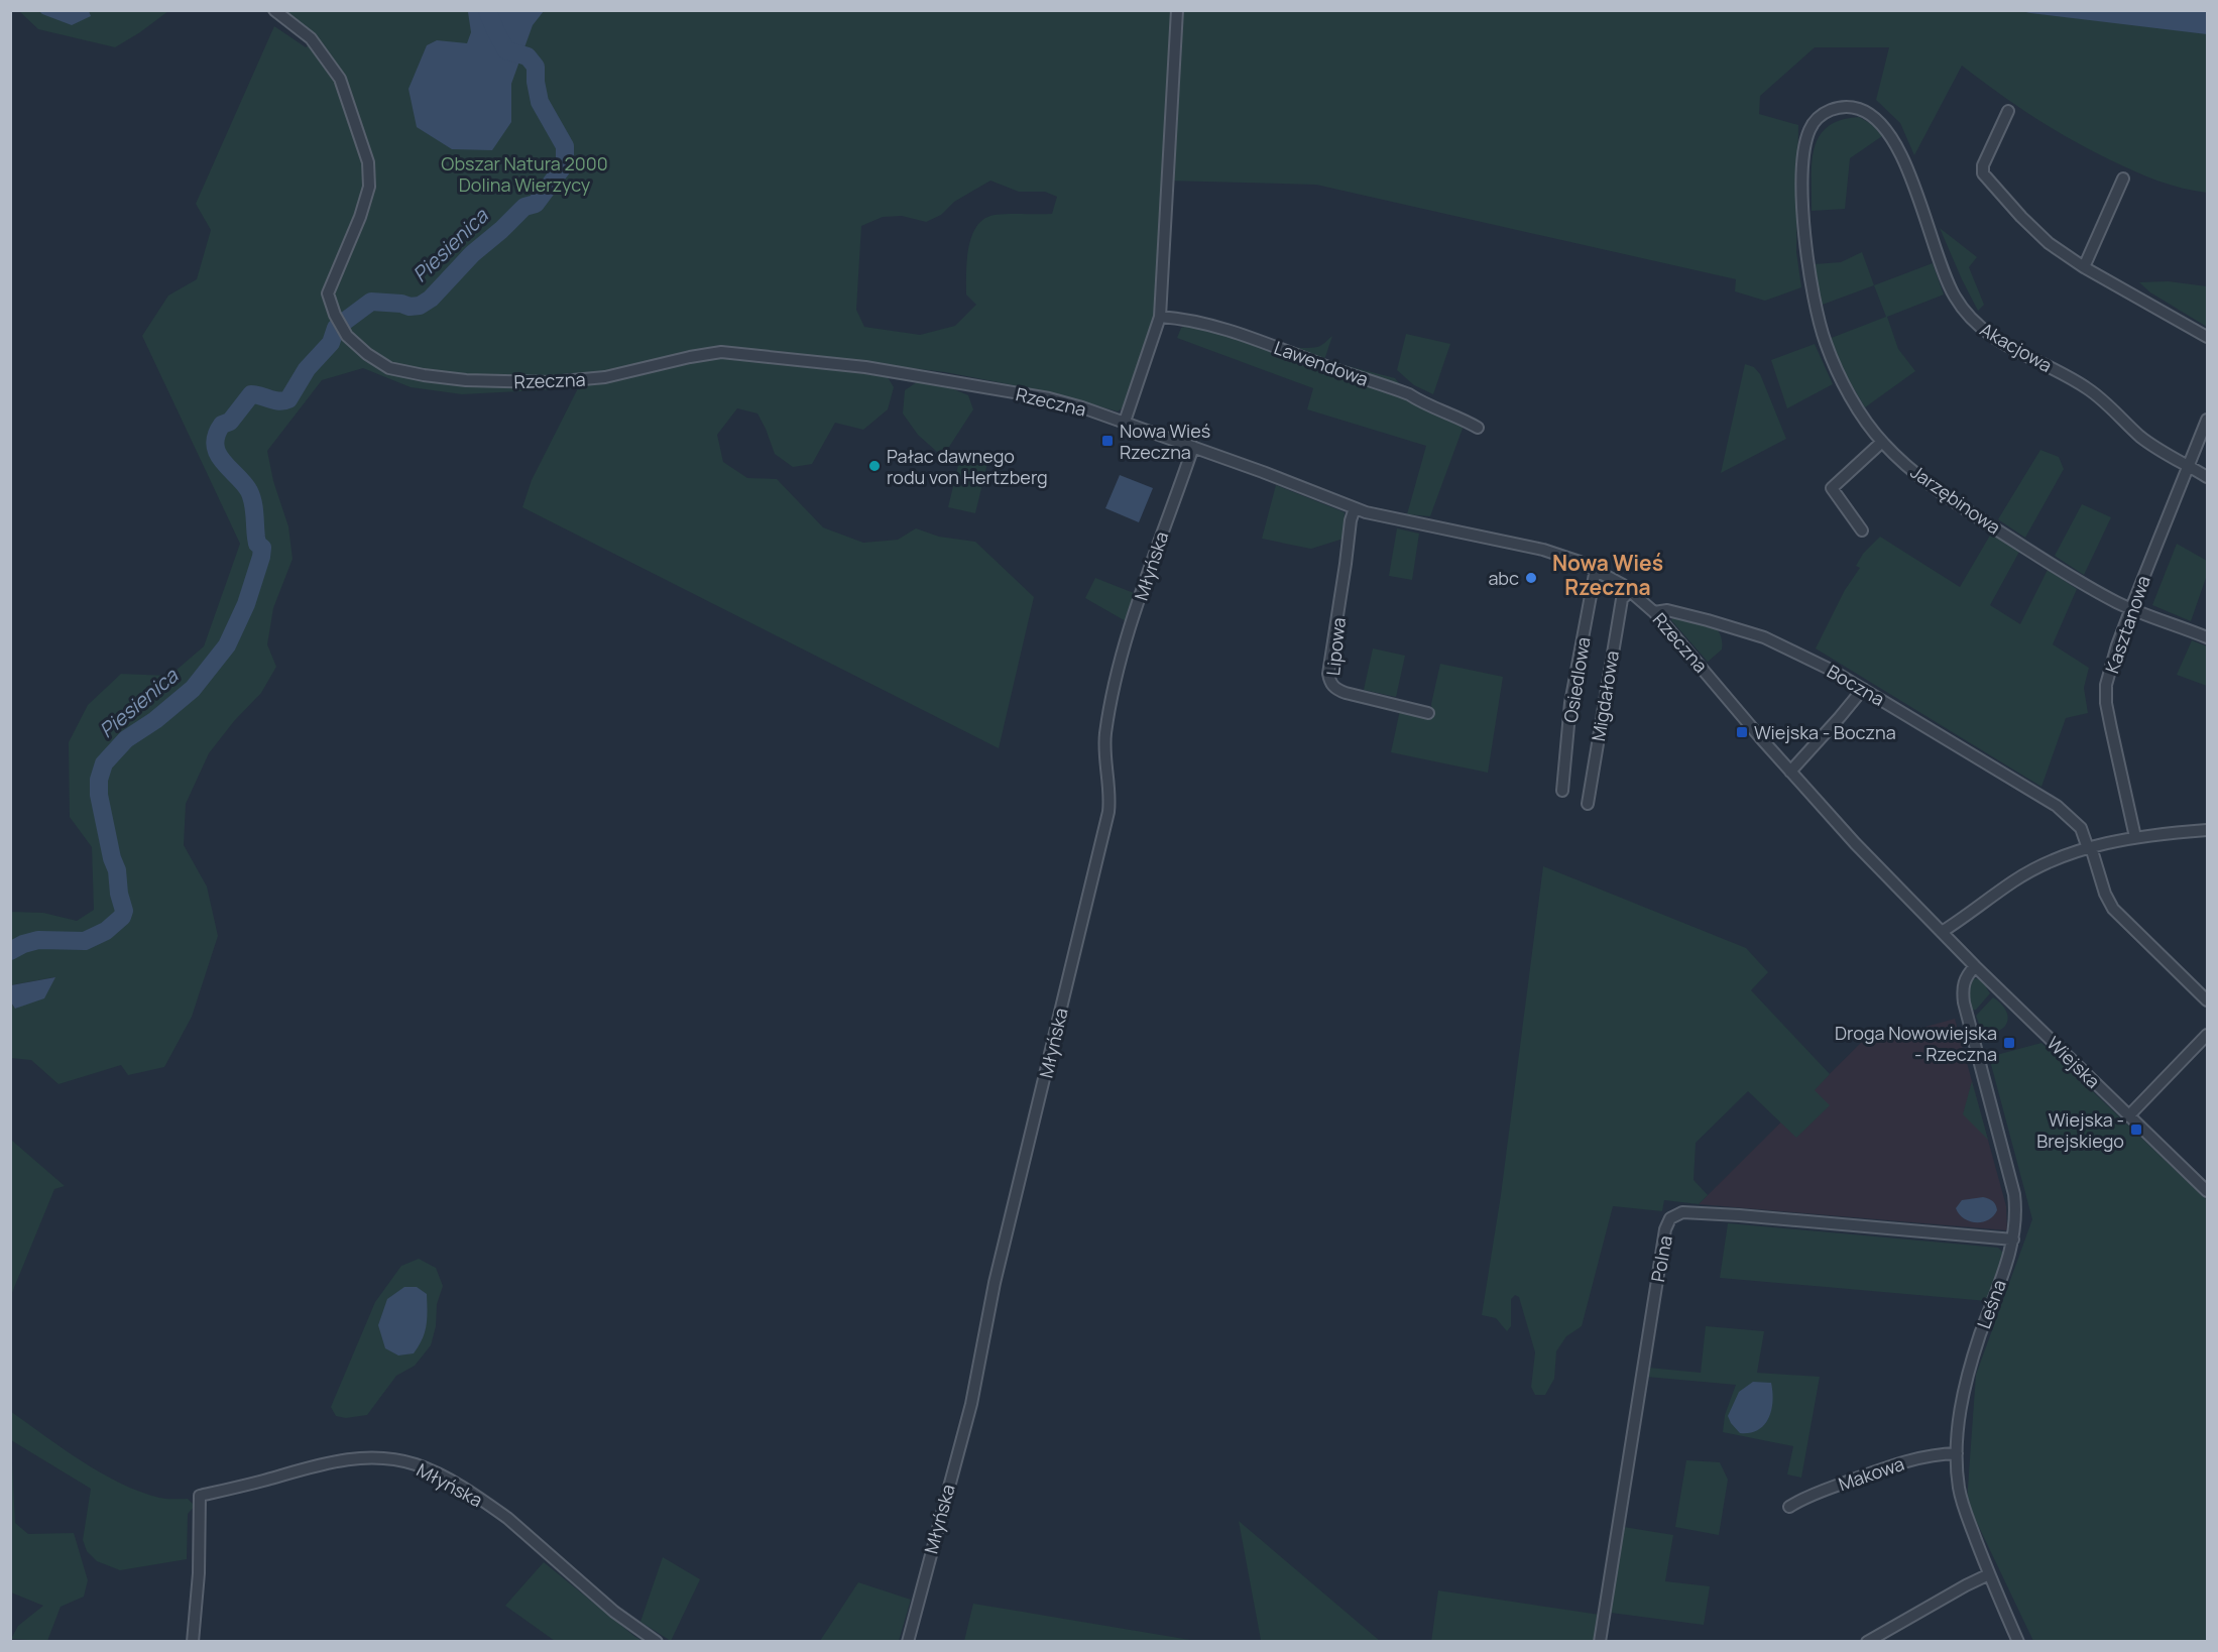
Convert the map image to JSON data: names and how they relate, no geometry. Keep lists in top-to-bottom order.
{
  "streets": {
    "street": [
      "Akacjowa",
      "Lawendowa",
      "Rzeczna",
      "Jarzębinowa",
      "Młyńska",
      "Kasztanowa",
      "Lipowa",
      "Osiedlowa",
      "Boczna",
      "Migdałowa",
      "Wiejska",
      "Polna",
      "Leśna",
      "Makowa"
    ]
  },
  "crossings": [
    ["Akacjowa", "Jarzębinowa"],
    ["Akacjowa", "Kasztanowa"],
    ["Rzeczna", "Młyńska"],
    ["Rzeczna", "Lipowa"],
    ["Rzeczna", "Osiedlowa"],
    ["Rzeczna", "Boczna"],
    ["Rzeczna", "Migdałowa"],
    ["Rzeczna", "Wiejska"],
    ["Jarzębinowa", "Kasztanowa"],
    ["Wiejska", "Leśna"],
    ["Polna", "Leśna"],
    ["Leśna", "Makowa"]
  ],
  "districts": ["Nowa Wieś Rzeczna"],
  "water": ["Piesienica"],
  "parks": ["Obszar Natura 2000 Dolina Wierzycy"],
  "places": {
    "transit": [
      "Nowa Wieś Rzeczna",
      "Wiejska - Boczna",
      "Droga Nowowiejska - Rzeczna",
      "Wiejska - Brejskiego"
    ],
    "other": ["Pałac dawnego rodu von Hertzberg", "abc"]
  }
}
